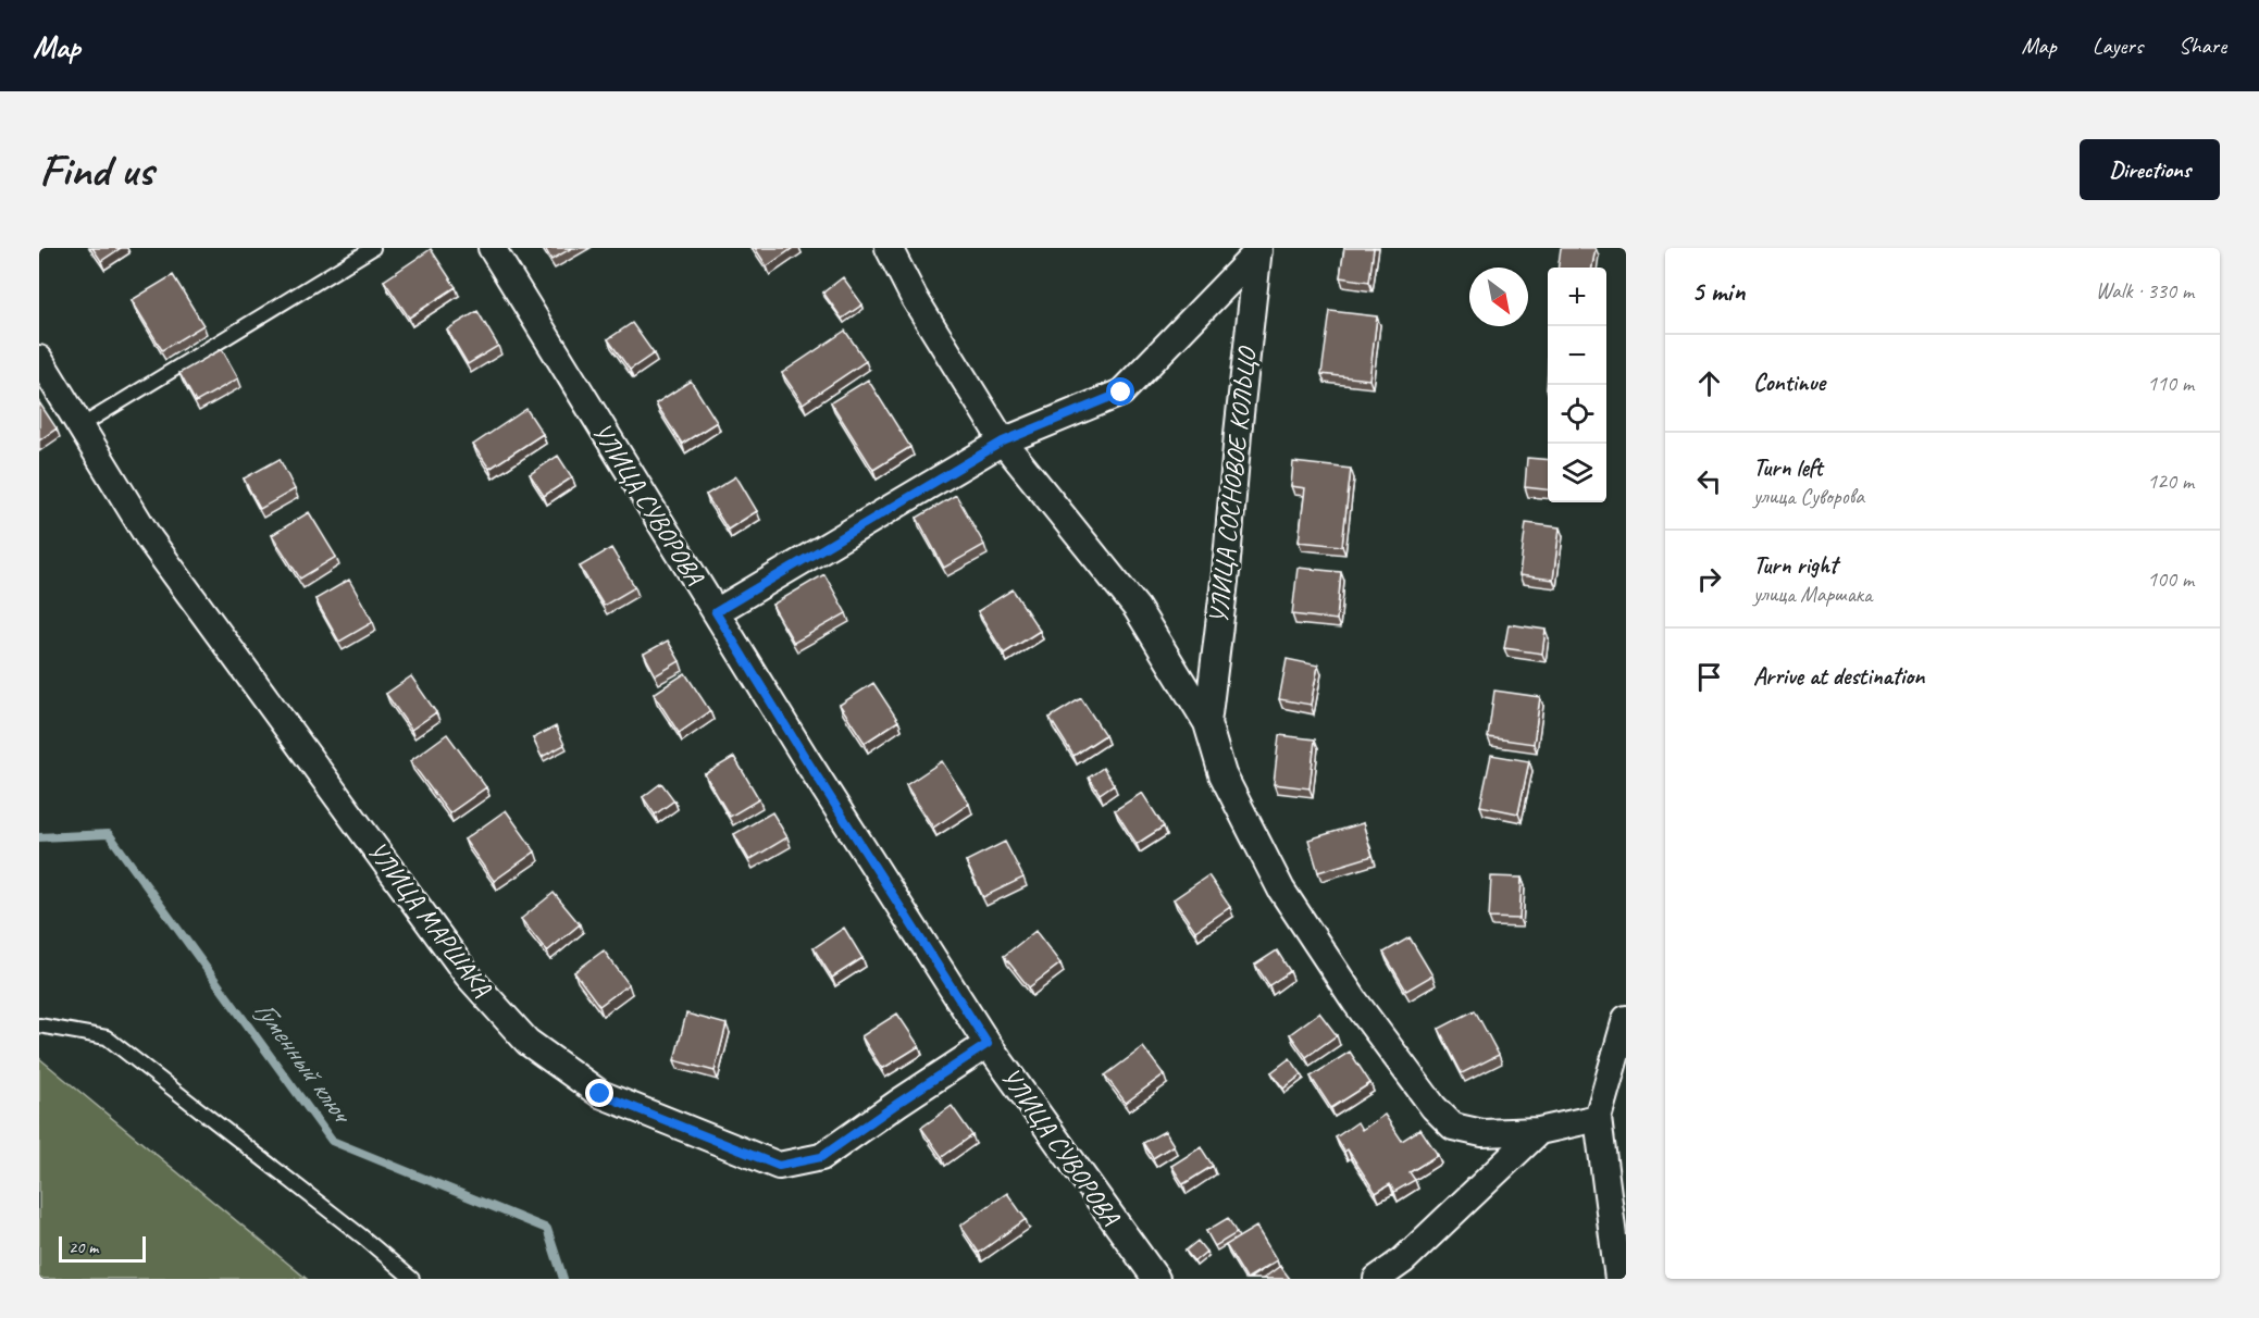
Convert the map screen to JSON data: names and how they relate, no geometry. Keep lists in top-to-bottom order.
{
  "streets": {
    "street": ["УЛИЦА СОСНОВОЕ КОЛЬЦО", "УЛИЦА СУВОРОВА", "УЛИЦА МАРШАКА"]
  },
  "crossings": [
    ["УЛИЦА СУВОРОВА", "УЛИЦА МАРШАКА"]
  ],
  "water": ["Гуменный ключ"],
  "scale_bar": "20 m",
  "north": "bottom right",
  "page": {
    "header": "Map",
    "nav": ["Map", "Layers", "Share"],
    "buttons": "Directions",
    "title": "Find us",
    "heading": ["5 min", "Walk · 330 m"],
    "map_buttons": ["+", "−"],
    "list": [
      ["Continue", "110 m"],
      ["Turn left", "улица Суворова", "120 m"],
      ["Turn right", "улица Маршака", "100 m"],
      "Arrive at destination"
    ],
    "scale": "20 m"
  }
}
